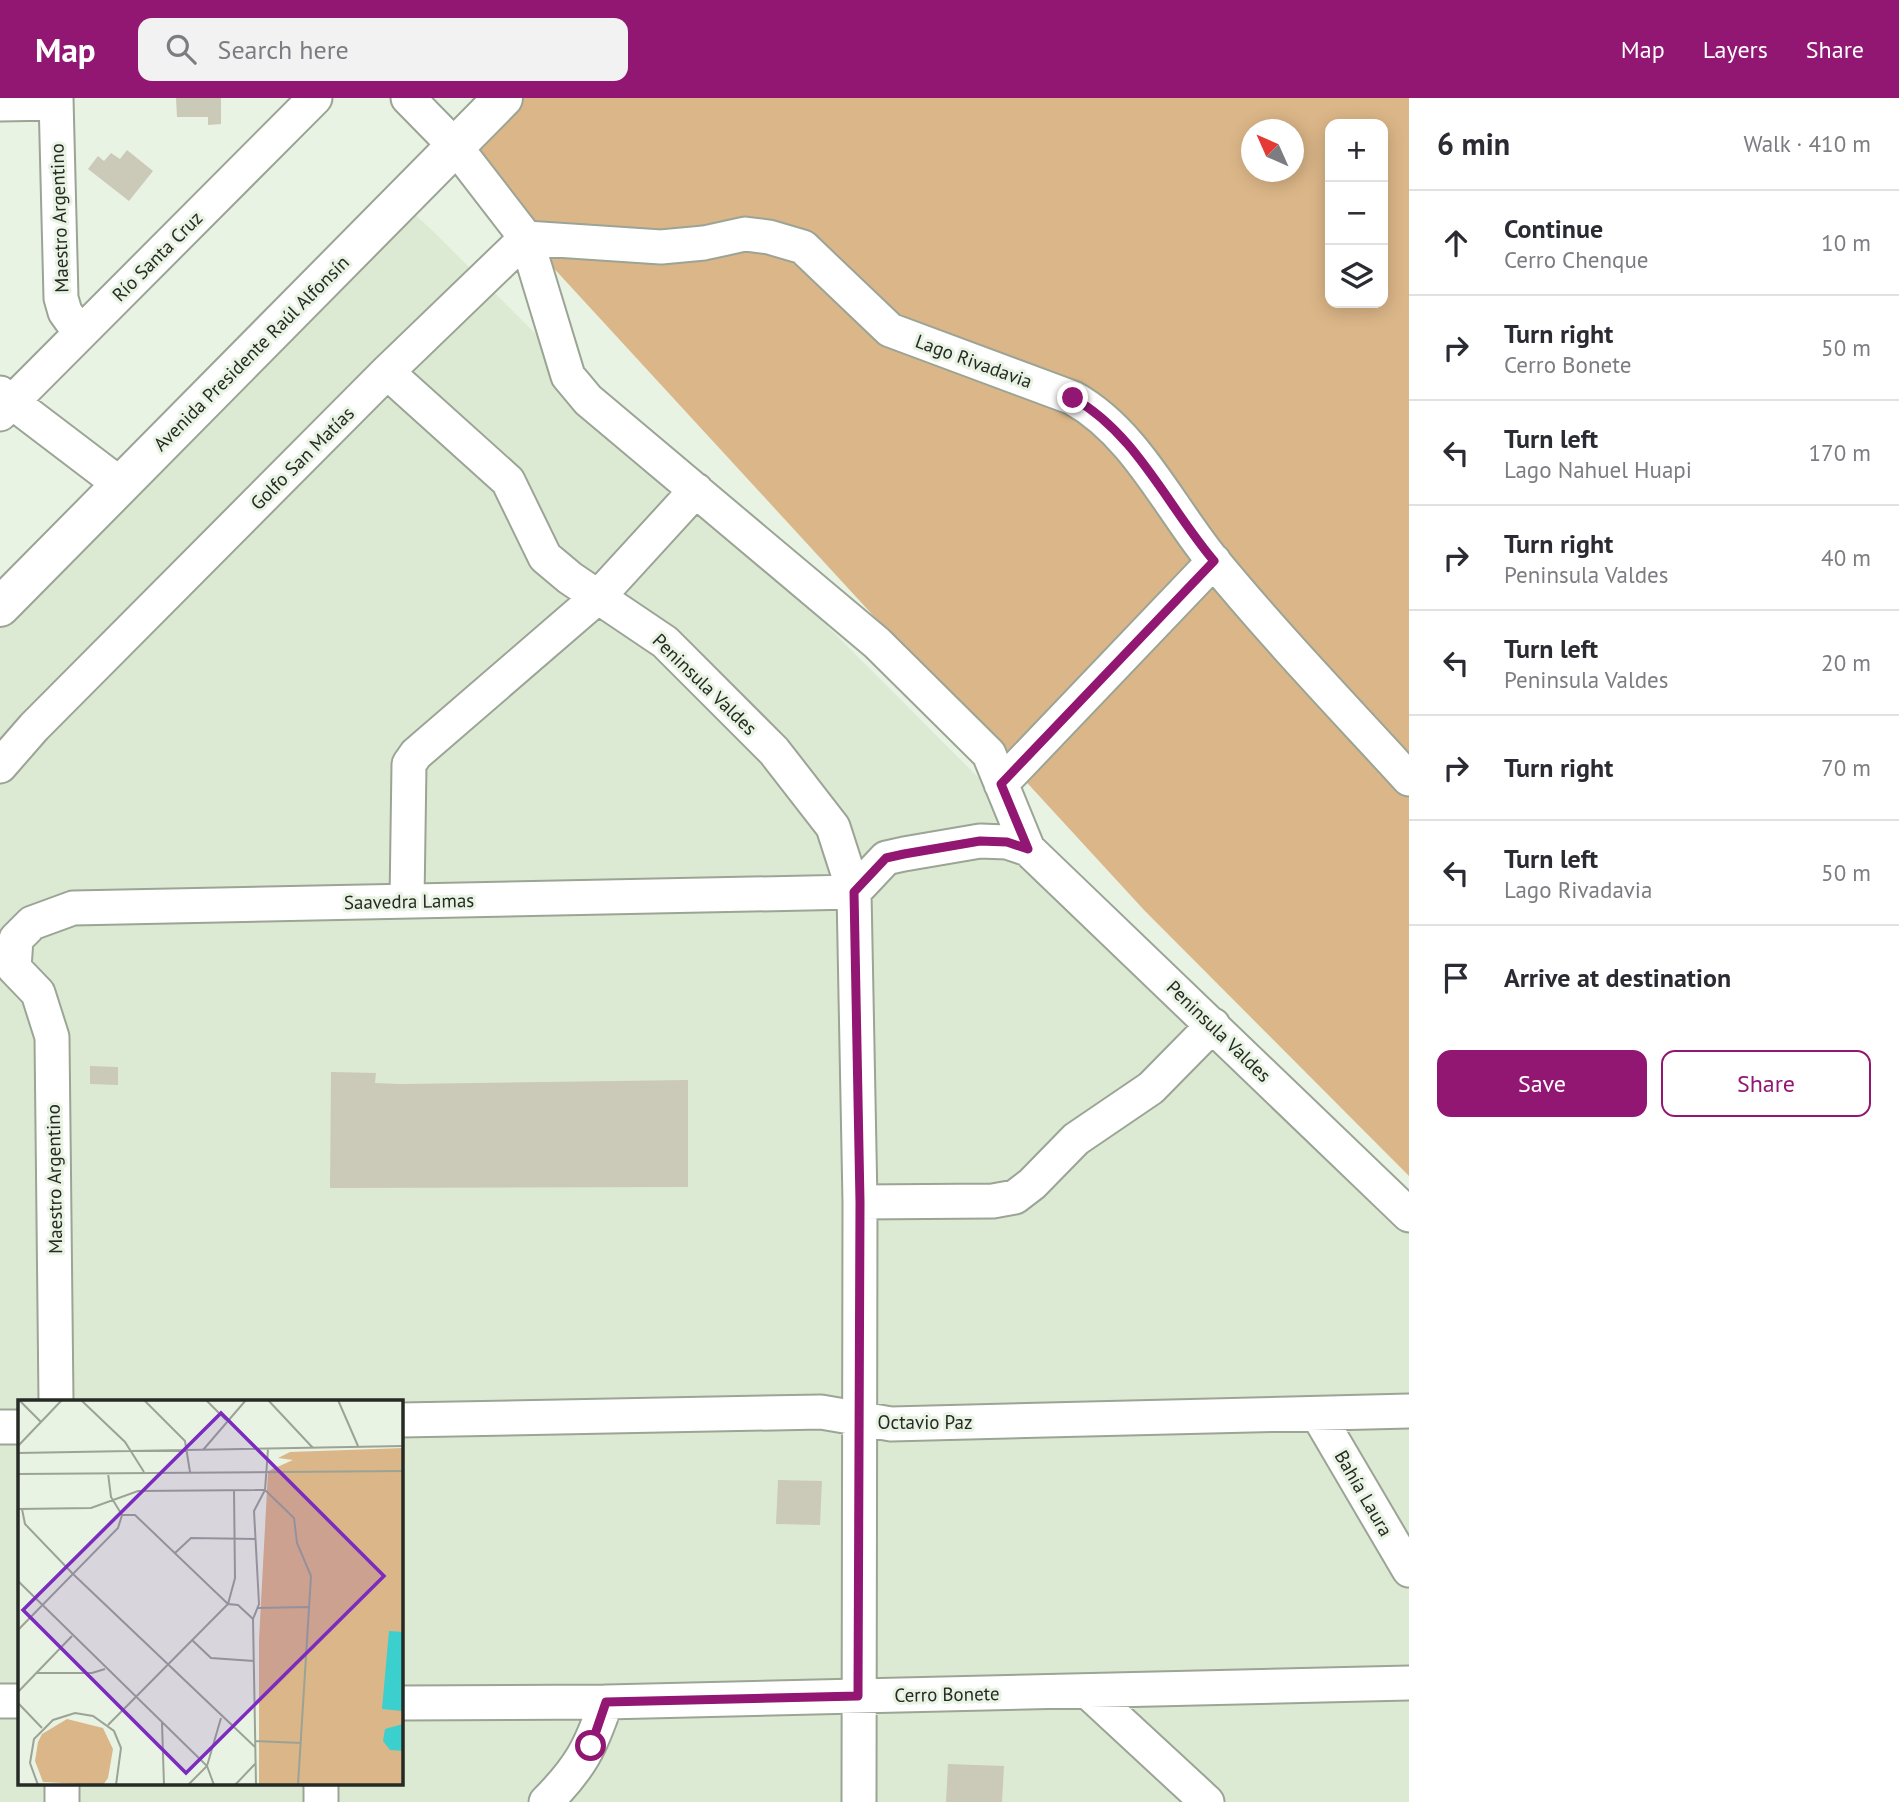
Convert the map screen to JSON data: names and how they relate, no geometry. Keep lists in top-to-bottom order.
{
  "streets": {
    "highway": ["Avenida Presidente Raúl Alfonsín"],
    "street": [
      "Maestro Argentino",
      "Río Santa Cruz",
      "Lago Rivadavia",
      "Golfo San Matías",
      "Peninsula Valdes",
      "Saavedra Lamas",
      "Octavio Paz",
      "Bahía Laura",
      "Cerro Bonete"
    ]
  },
  "crossings": [
    ["Maestro Argentino", "Río Santa Cruz"],
    ["Maestro Argentino", "Saavedra Lamas"],
    ["Lago Rivadavia", "Golfo San Matías"],
    ["Lago Rivadavia", "Peninsula Valdes"],
    ["Golfo San Matías", "Peninsula Valdes"],
    ["Peninsula Valdes", "Saavedra Lamas"],
    ["Peninsula Valdes", "Octavio Paz"],
    ["Peninsula Valdes", "Cerro Bonete"],
    ["Octavio Paz", "Bahía Laura"]
  ],
  "north": "top left",
  "page": {
    "header": "Map",
    "search": "Search here",
    "nav": ["Map", "Layers", "Share"],
    "heading": ["6 min", "Walk · 410 m"],
    "map_buttons": ["+", "−"],
    "list": [
      ["Continue", "Cerro Chenque", "10 m"],
      ["Turn right", "Cerro Bonete", "50 m"],
      ["Turn left", "Lago Nahuel Huapi", "170 m"],
      ["Turn right", "Peninsula Valdes", "40 m"],
      ["Turn left", "Peninsula Valdes", "20 m"],
      ["Turn right", "70 m"],
      ["Turn left", "Lago Rivadavia", "50 m"],
      "Arrive at destination"
    ],
    "buttons": ["Save", "Share"]
  }
}
